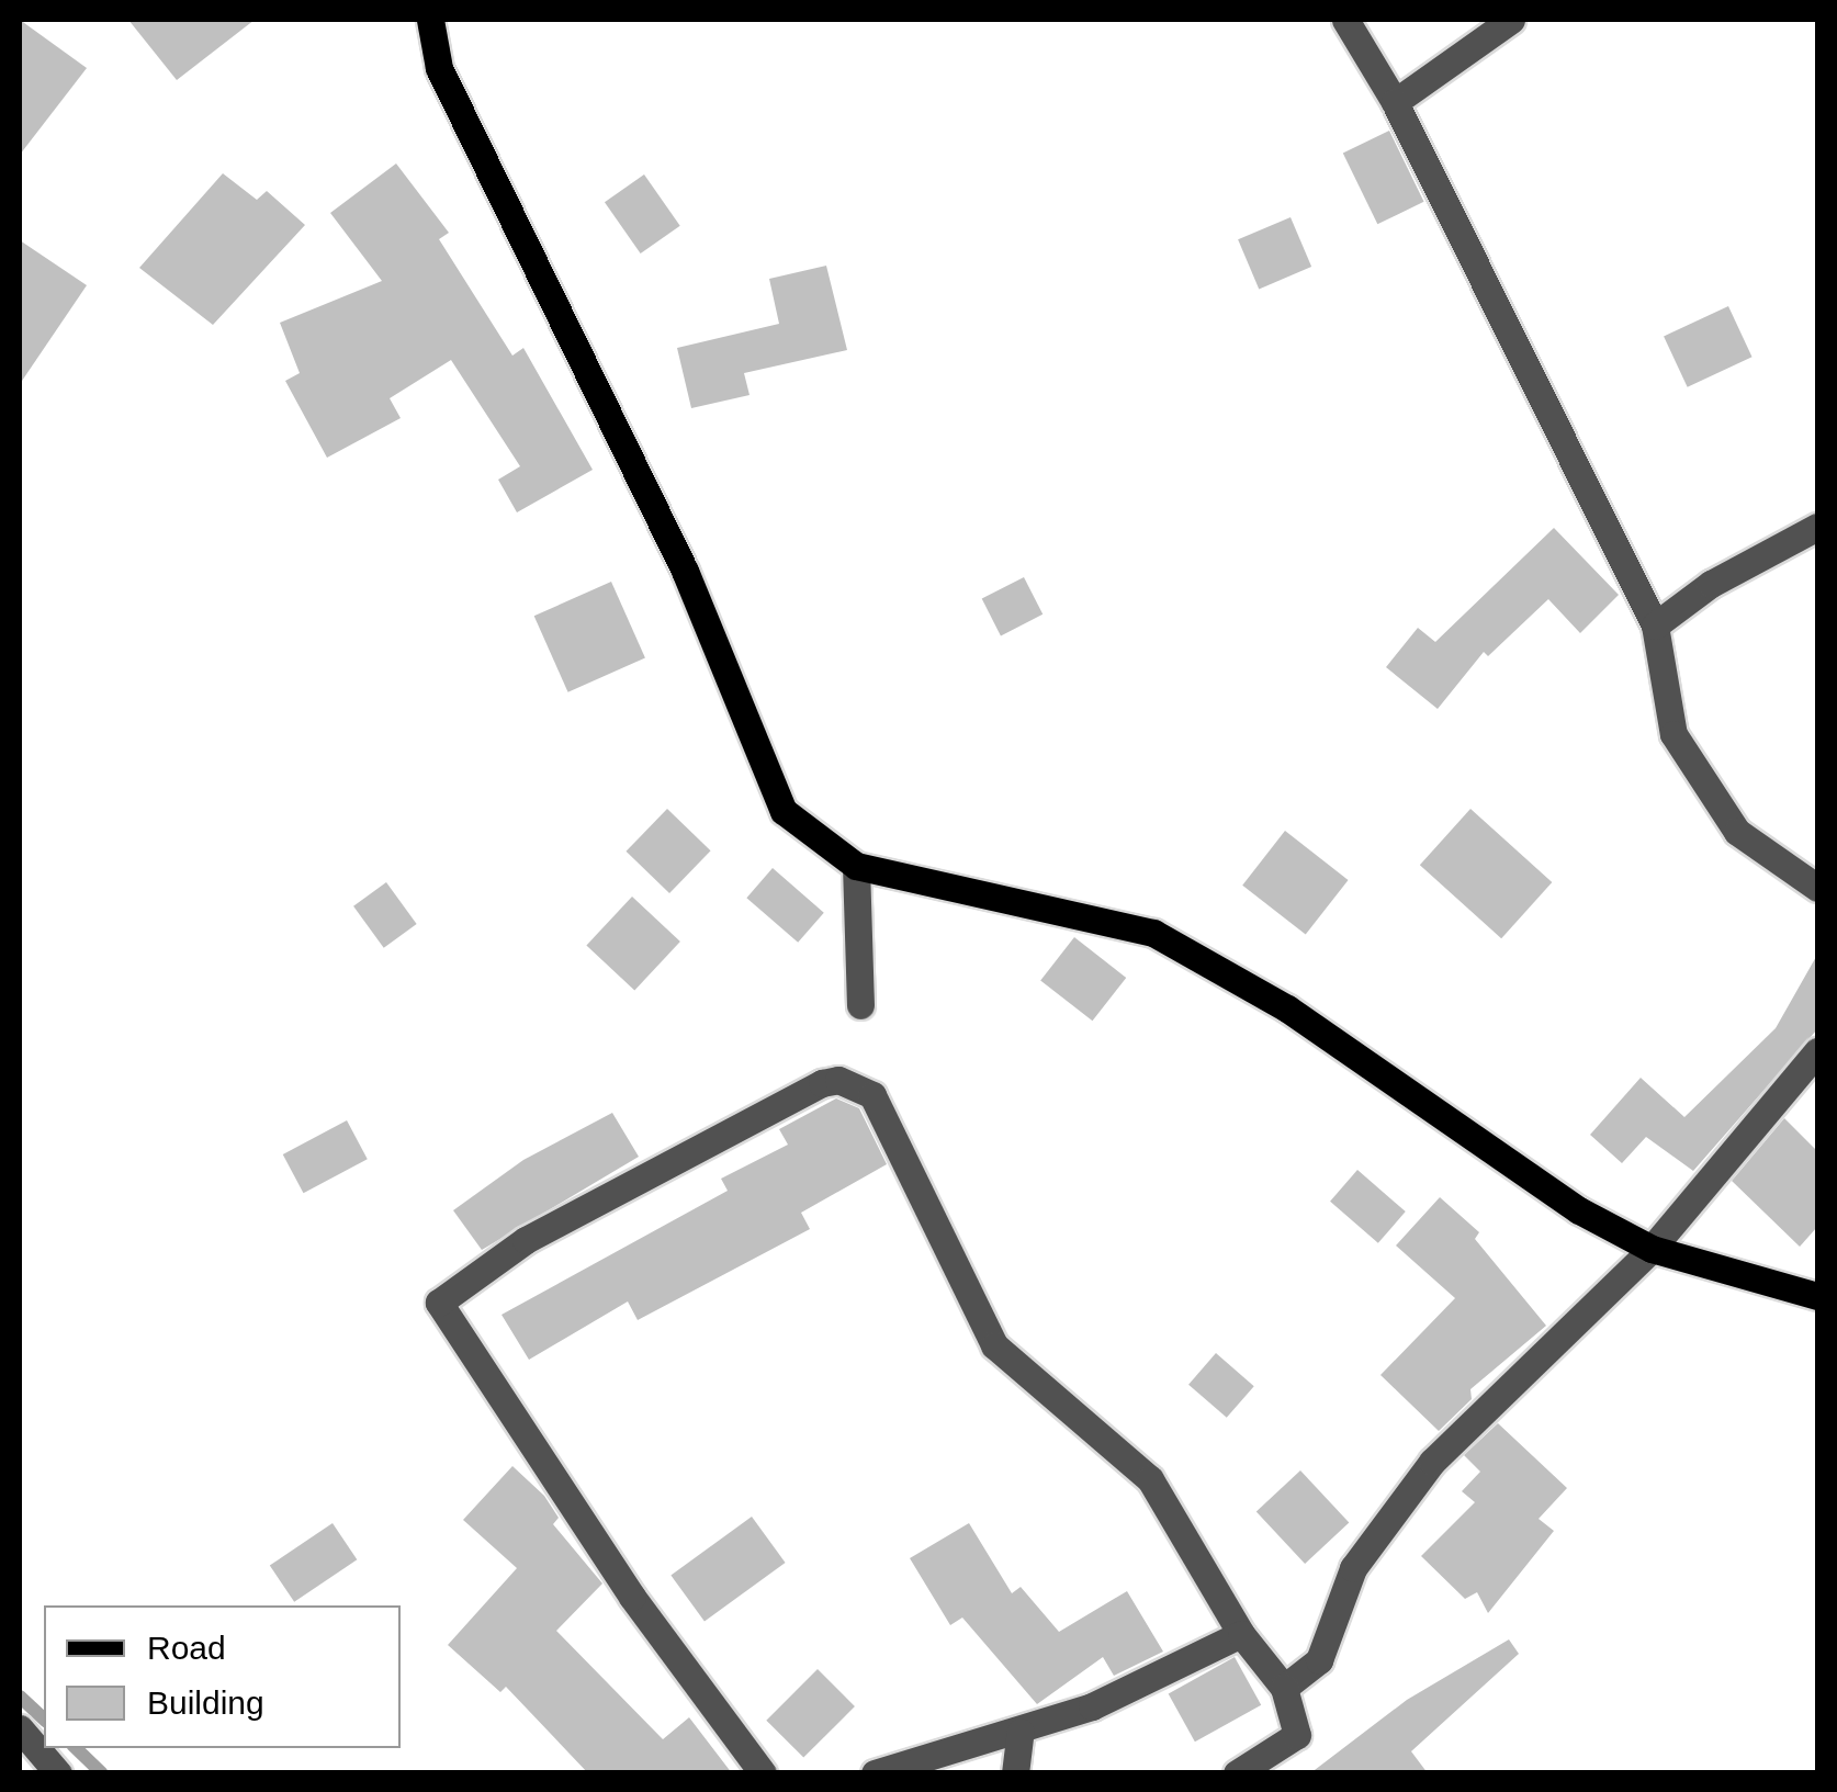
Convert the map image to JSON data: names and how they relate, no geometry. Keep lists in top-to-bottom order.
{
  "legend": ["Road", "Building"]
}
